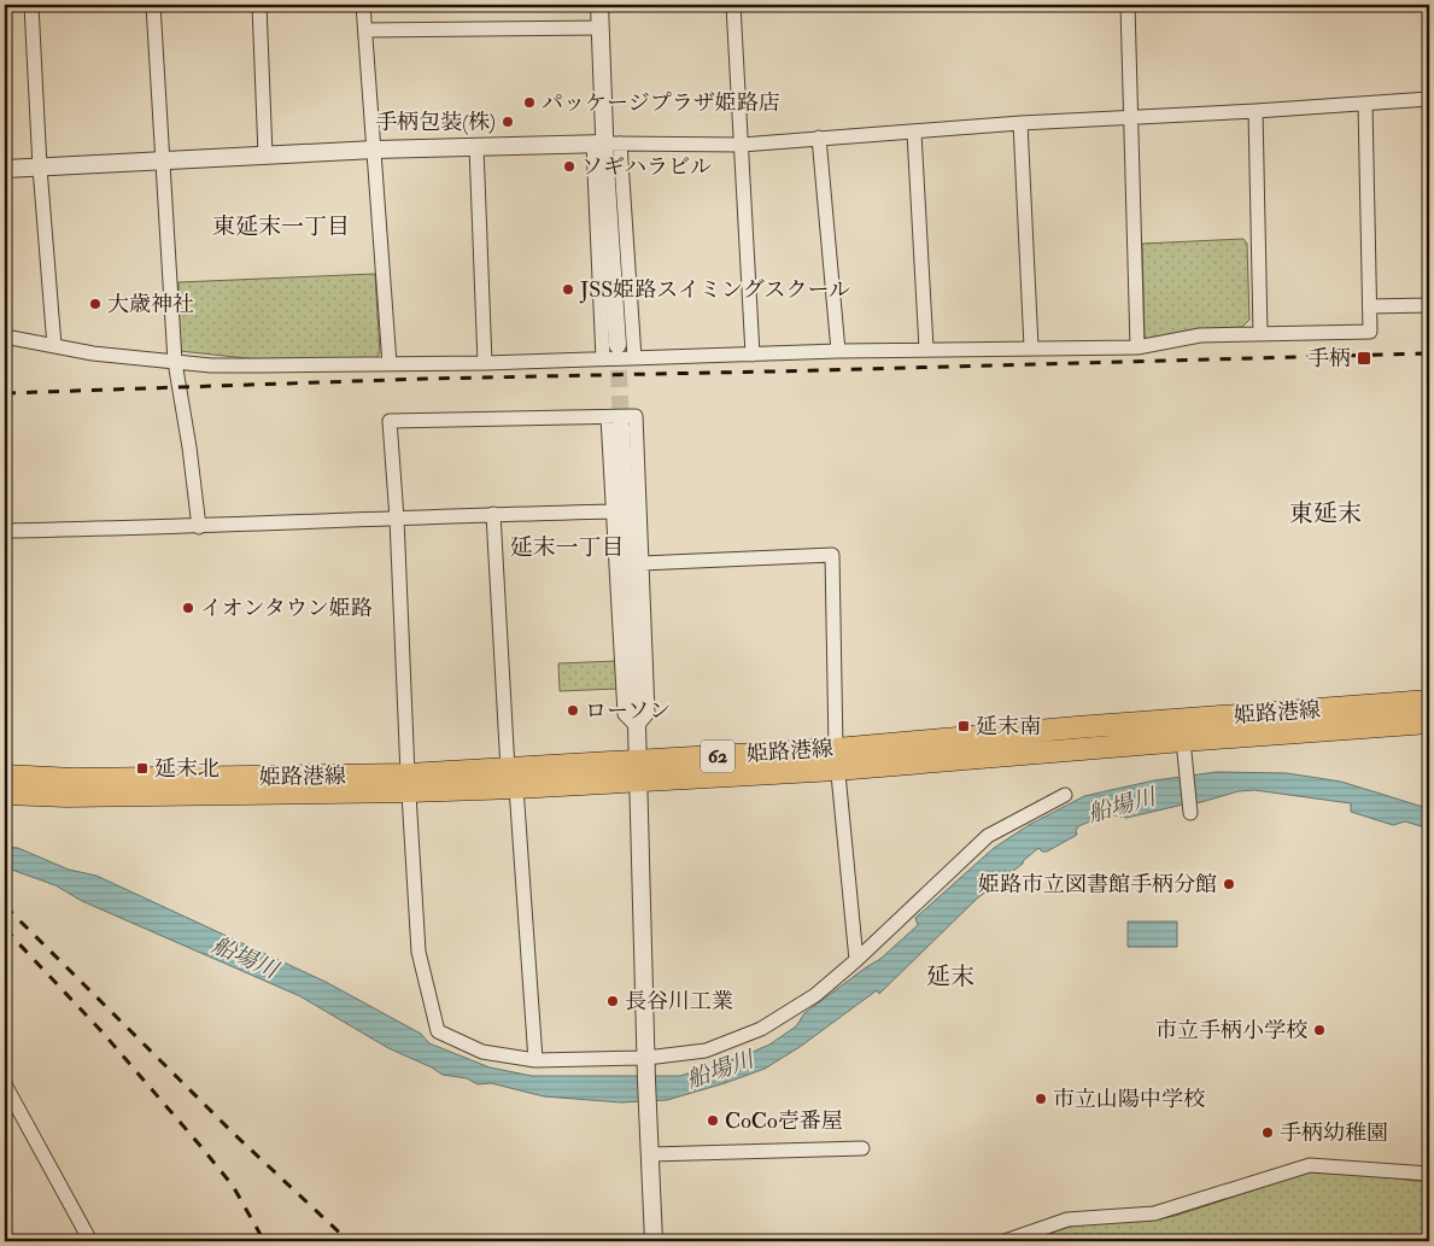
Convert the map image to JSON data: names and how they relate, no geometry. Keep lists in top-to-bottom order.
{
  "streets": {
    "main road": ["姫路港線", "62"]
  },
  "districts": [
    "東延末一丁目",
    "東延末",
    "延末一丁目",
    "延末"
  ],
  "water": ["船場川"],
  "places": {
    "other": [
      "パッケージプラザ姫路店",
      "手柄包装(株)",
      "ソギハラビル",
      "JSS姫路スイミングスクール",
      "大歳神社",
      "イオンタウン姫路",
      "ローソン",
      "姫路市立図書館手柄分館",
      "長谷川工業",
      "市立手柄小学校",
      "市立山陽中学校",
      "CoCo壱番屋",
      "手柄幼稚園"
    ],
    "transit": ["手柄", "延末南", "延末北"]
  }
}
